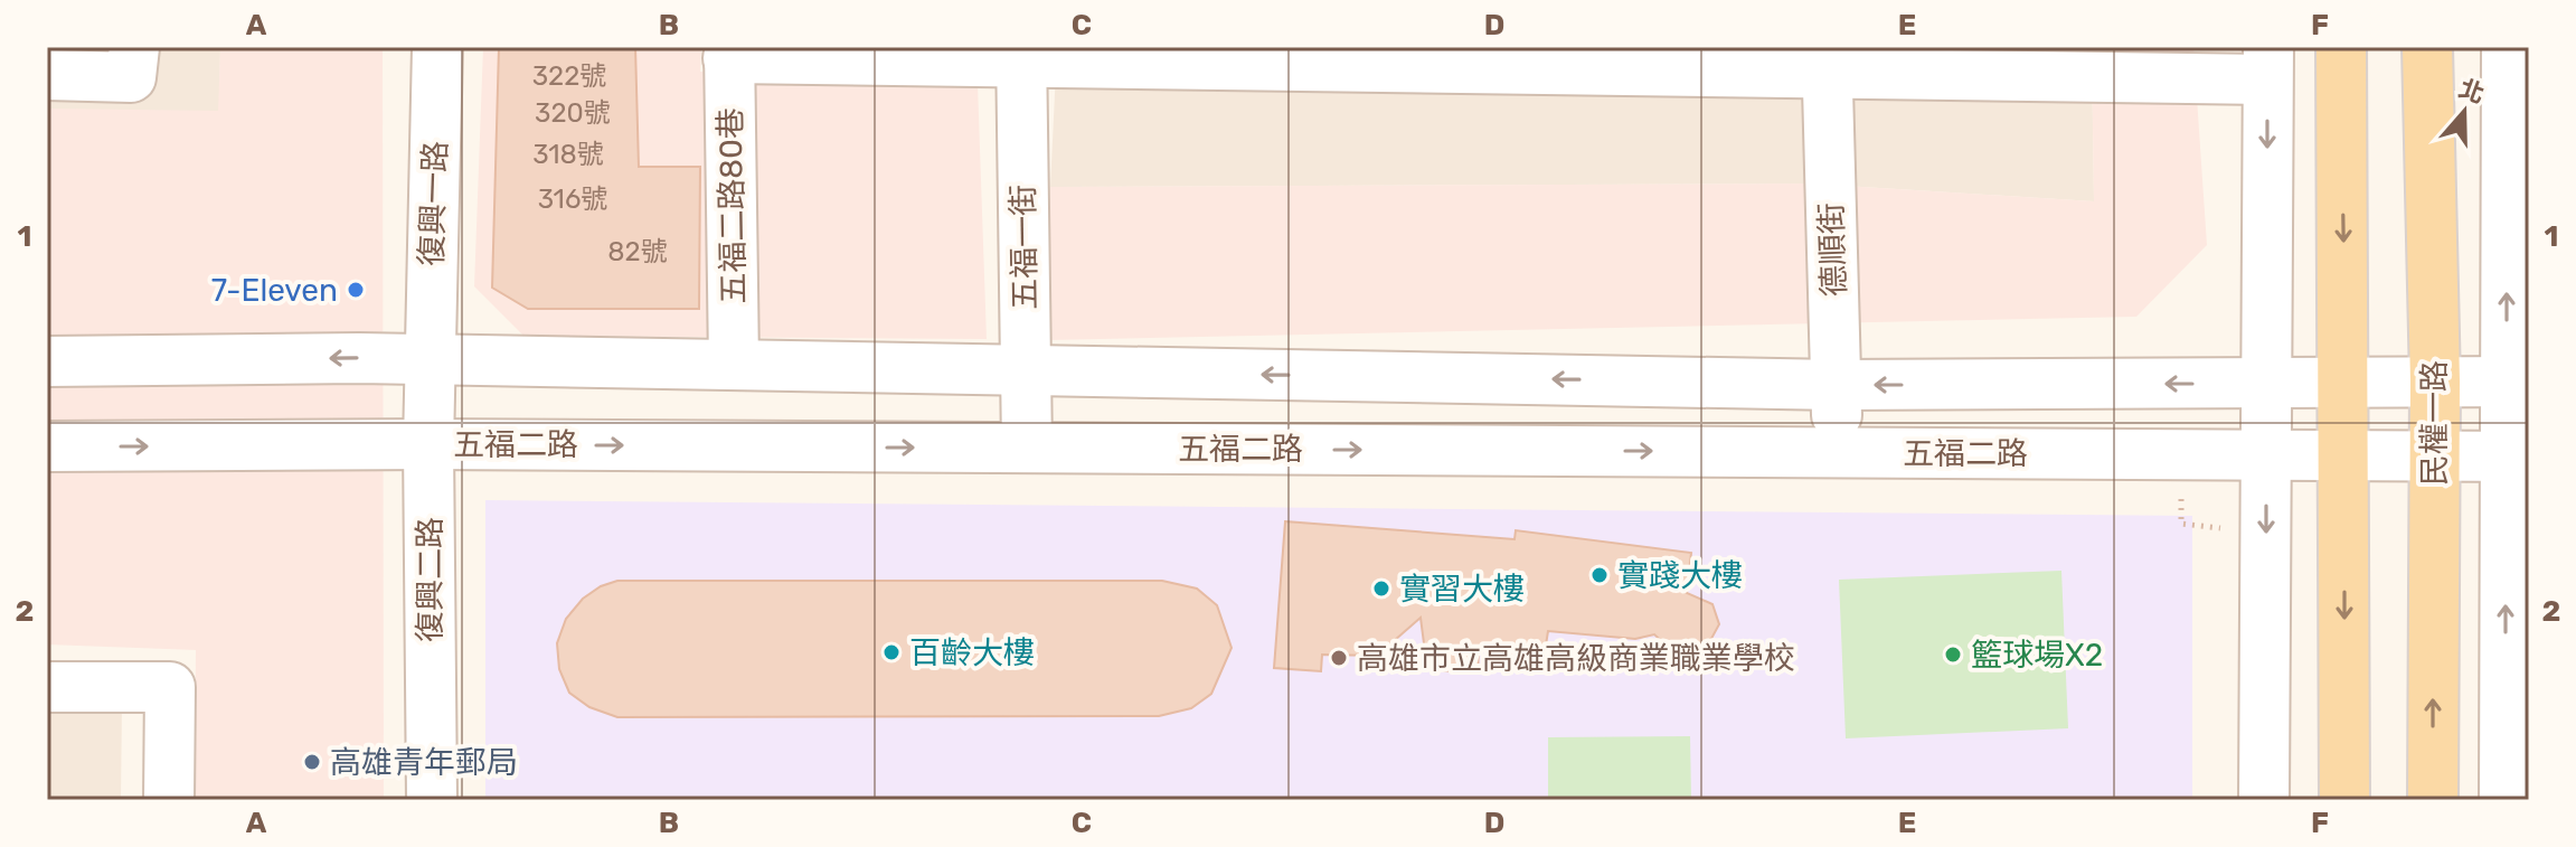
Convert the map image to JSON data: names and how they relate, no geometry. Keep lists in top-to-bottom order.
{
  "streets": {
    "main road": ["民權一路"],
    "street": [
      "復興一路",
      "五福二路80巷",
      "五福一街",
      "德順街",
      "五福二路",
      "復興二路"
    ]
  },
  "crossings": [
    ["復興一路", "復興二路"],
    ["五福一街", "五福二路"],
    ["德順街", "五福二路"],
    ["民權一路", "五福二路"],
    ["五福二路", "復興二路"]
  ],
  "places": [
    "7-Eleven",
    "實踐大樓",
    "實習大樓",
    "百齡大樓",
    "籃球場X2",
    "高雄市立高雄高級商業職業學校",
    "高雄青年郵局"
  ],
  "house_numbers": [
    "322號",
    "320號",
    "318號",
    "316號",
    "82號"
  ],
  "north": "top",
  "grid": {
    "columns": [
      "A",
      "B",
      "C",
      "D",
      "E",
      "F"
    ],
    "rows": ["1", "2"]
  }
}
